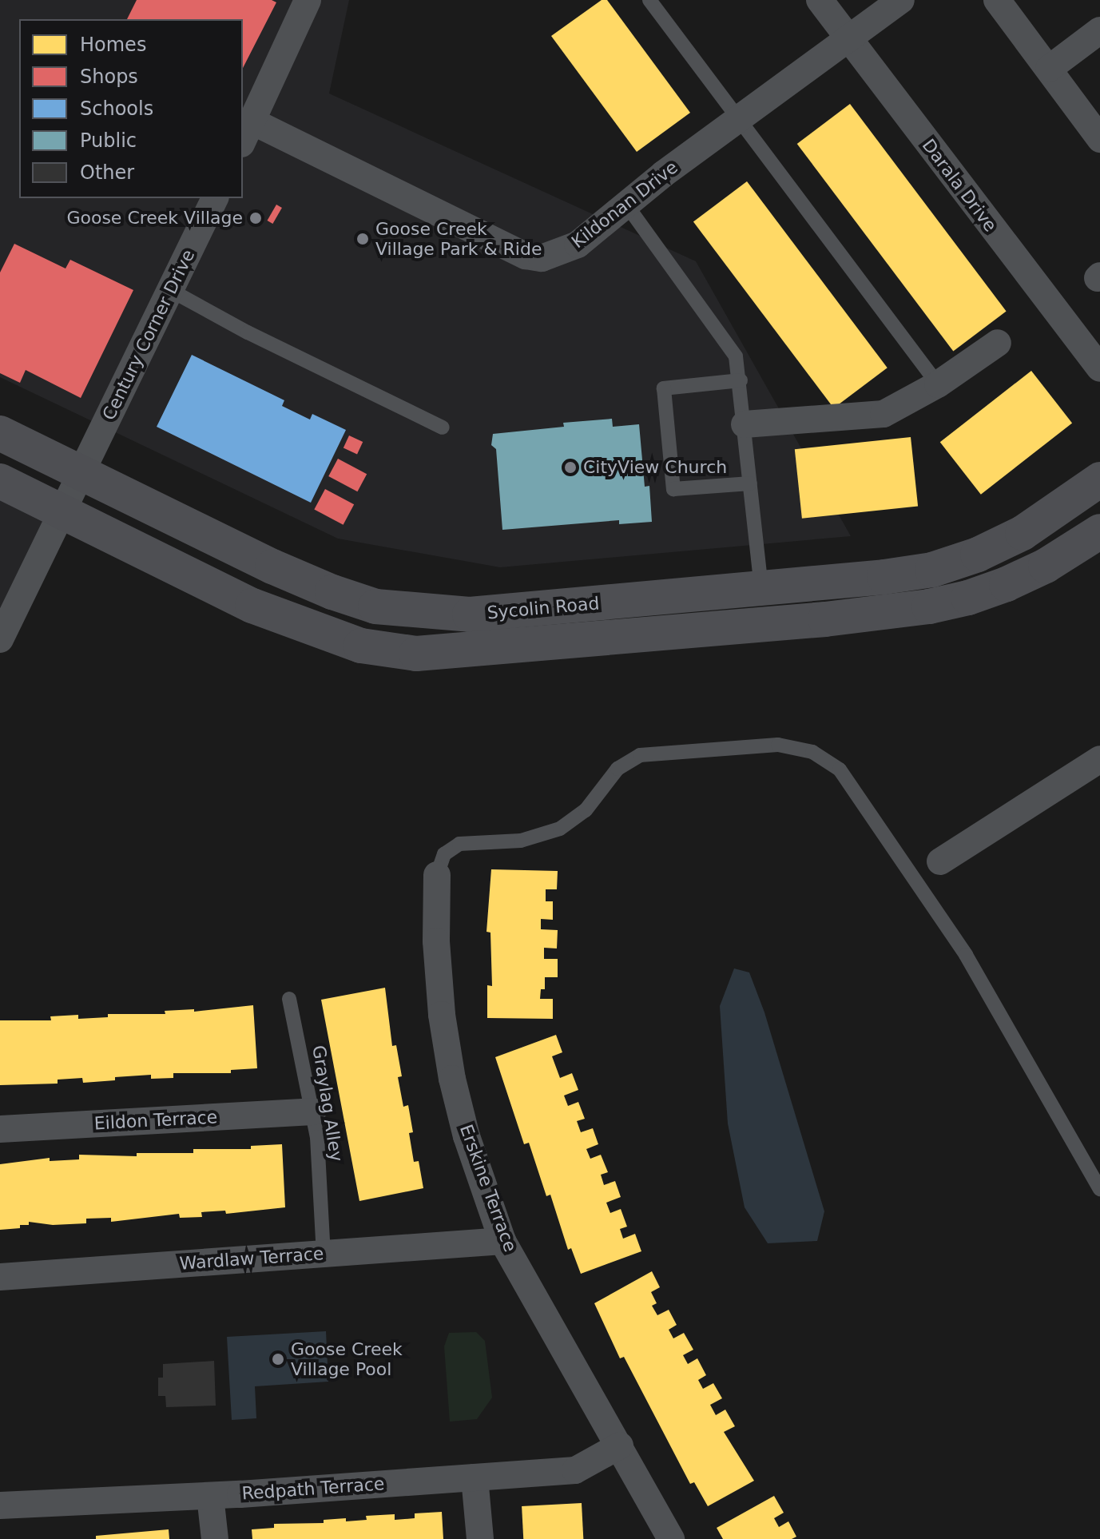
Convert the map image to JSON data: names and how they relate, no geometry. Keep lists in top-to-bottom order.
{
  "streets": {
    "main road": ["Sycolin Road"],
    "street": [
      "Darala Drive",
      "Kildonan Drive",
      "Century Corner Drive",
      "Eildon Terrace",
      "Erskine Terrace",
      "Wardlaw Terrace",
      "Redpath Terrace"
    ],
    "lane": ["Graylag Alley"]
  },
  "crossings": [
    ["Darala Drive", "Kildonan Drive"],
    ["Century Corner Drive", "Sycolin Road"],
    ["Graylag Alley", "Eildon Terrace"],
    ["Graylag Alley", "Wardlaw Terrace"],
    ["Erskine Terrace", "Wardlaw Terrace"],
    ["Erskine Terrace", "Redpath Terrace"]
  ],
  "places": [
    "Goose Creek Village",
    "Goose Creek Village Park & Ride",
    "CityView Church",
    "Goose Creek Village Pool"
  ],
  "legend": [
    "Homes",
    "Shops",
    "Schools",
    "Public",
    "Other"
  ]
}
